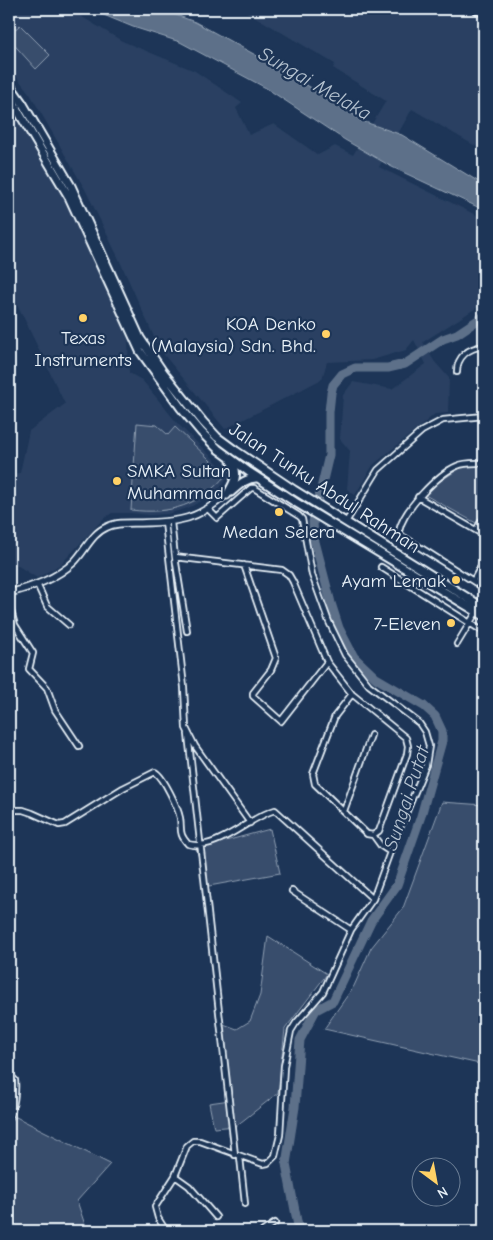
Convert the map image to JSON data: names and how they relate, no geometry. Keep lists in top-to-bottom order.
{
  "streets": {
    "main road": ["Jalan Tunku Abdul Rahman"]
  },
  "water": ["Sungai Melaka", "Sungai Putat"],
  "places": [
    "Texas Instruments",
    "KOA Denko (Malaysia) Sdn. Bhd.",
    "SMKA Sultan Muhammad",
    "Medan Selera",
    "Ayam Lemak",
    "7-Eleven"
  ],
  "north": "bottom right"
}
